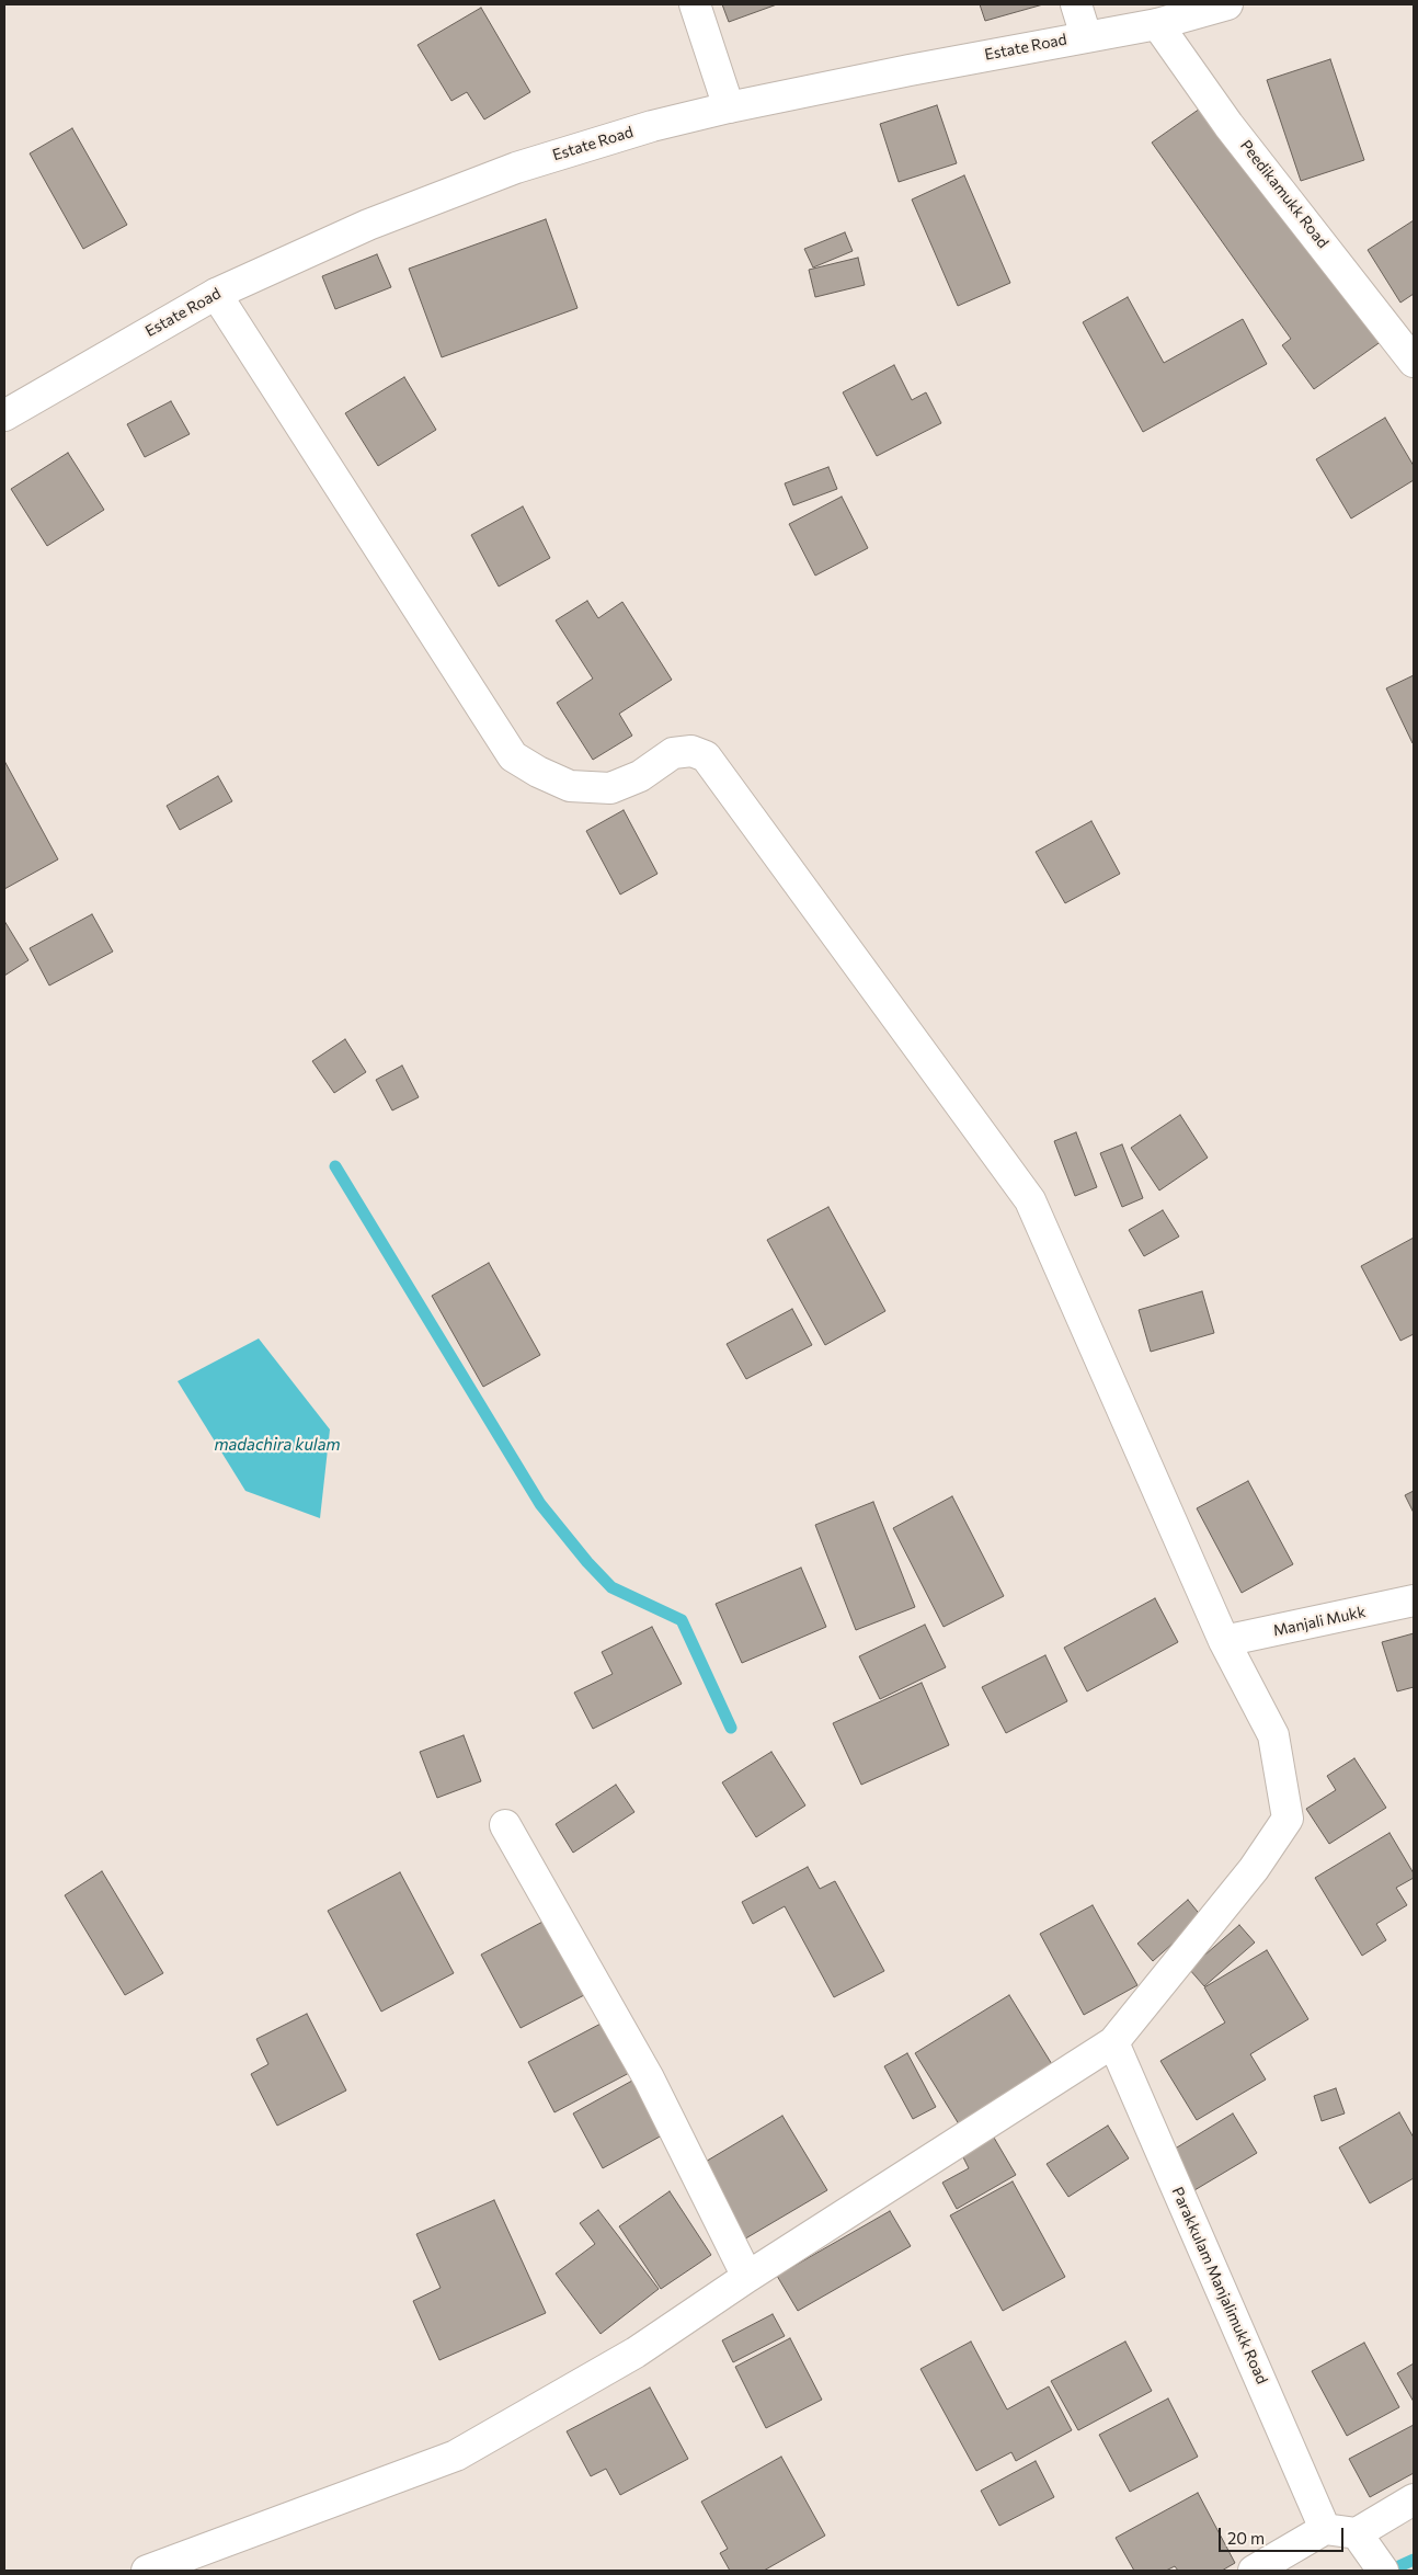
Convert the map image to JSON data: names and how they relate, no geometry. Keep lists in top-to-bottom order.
{
  "streets": {
    "street": [
      "Estate Road",
      "Peedikamukk Road",
      "Manjali Mukk",
      "Parakkulam Manjalimukk Road"
    ]
  },
  "crossings": [
    ["Estate Road", "Peedikamukk Road"]
  ],
  "water": ["madachira kulam"],
  "scale_bar": "20 m"
}
